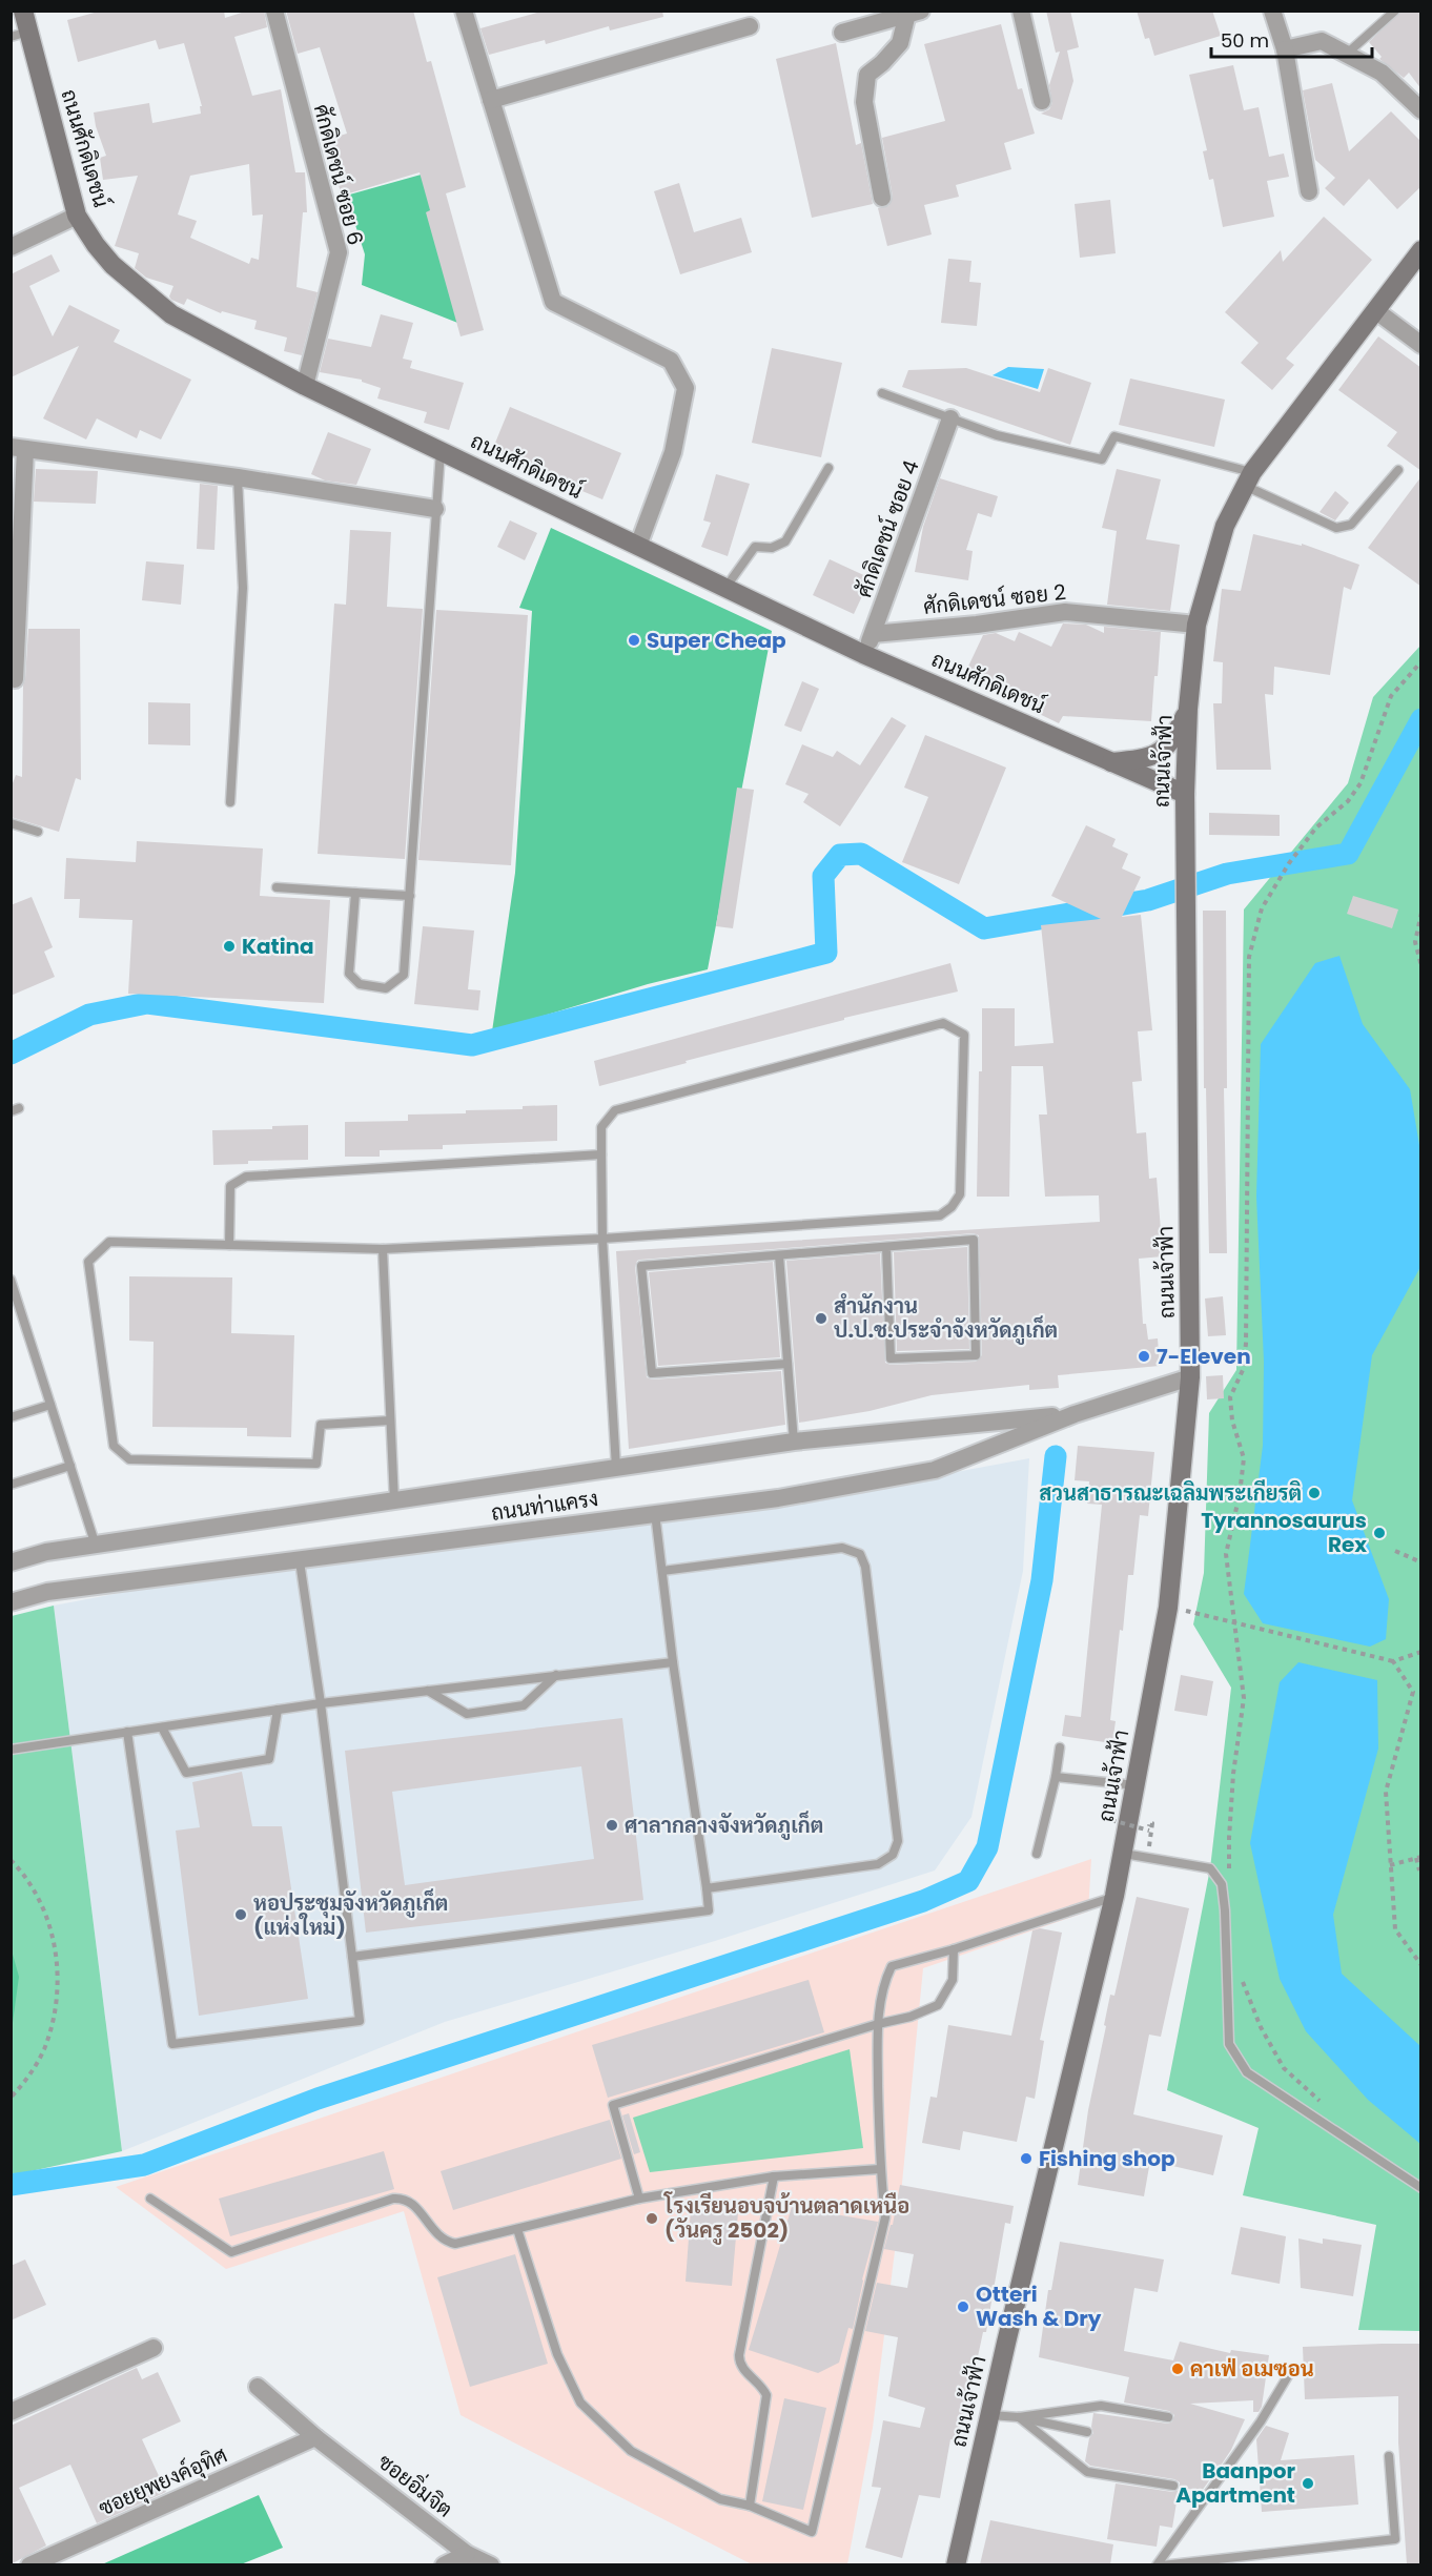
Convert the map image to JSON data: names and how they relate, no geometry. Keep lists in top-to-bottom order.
{
  "streets": {
    "main road": ["ถนนศักดิเดชน์", "ถนนเจ้าฟ้า"],
    "street": [
      "ศักดิเดชน์ ซอย 6",
      "ศักดิเดชน์ ซอย 4",
      "ศักดิเดชน์ ซอย 2",
      "ถนนท่าแครง",
      "ซอยยุพยงค์อุทิศ",
      "ซอยอิ่มจิต"
    ]
  },
  "crossings": [
    ["ถนนศักดิเดชน์", "ศักดิเดชน์ ซอย 6"],
    ["ถนนศักดิเดชน์", "ศักดิเดชน์ ซอย 4"],
    ["ถนนศักดิเดชน์", "ถนนเจ้าฟ้า"],
    ["ศักดิเดชน์ ซอย 4", "ศักดิเดชน์ ซอย 2"],
    ["ศักดิเดชน์ ซอย 2", "ถนนเจ้าฟ้า"],
    ["ถนนเจ้าฟ้า", "ถนนท่าแครง"],
    ["ซอยยุพยงค์อุทิศ", "ซอยอิ่มจิต"]
  ],
  "places": [
    "Super Cheap",
    "Katina",
    "สำนักงาน ป.ป.ช.ประจำจังหวัดภูเก็ต",
    "7-Eleven",
    "สวนสาธารณะเฉลิมพระเกียรติ",
    "Tyrannosaurus Rex",
    "ศาลากลางจังหวัดภูเก็ต",
    "หอประชุมจังหวัดภูเก็ต (แห่งใหม่)",
    "Fishing shop",
    "โรงเรียนอบจบ้านตลาดเหนือ (วันครู 2502)",
    "Otteri Wash & Dry",
    "คาเฟ่ อเมซอน",
    "Baanpor Apartment"
  ],
  "scale_bar": "50 m"
}
